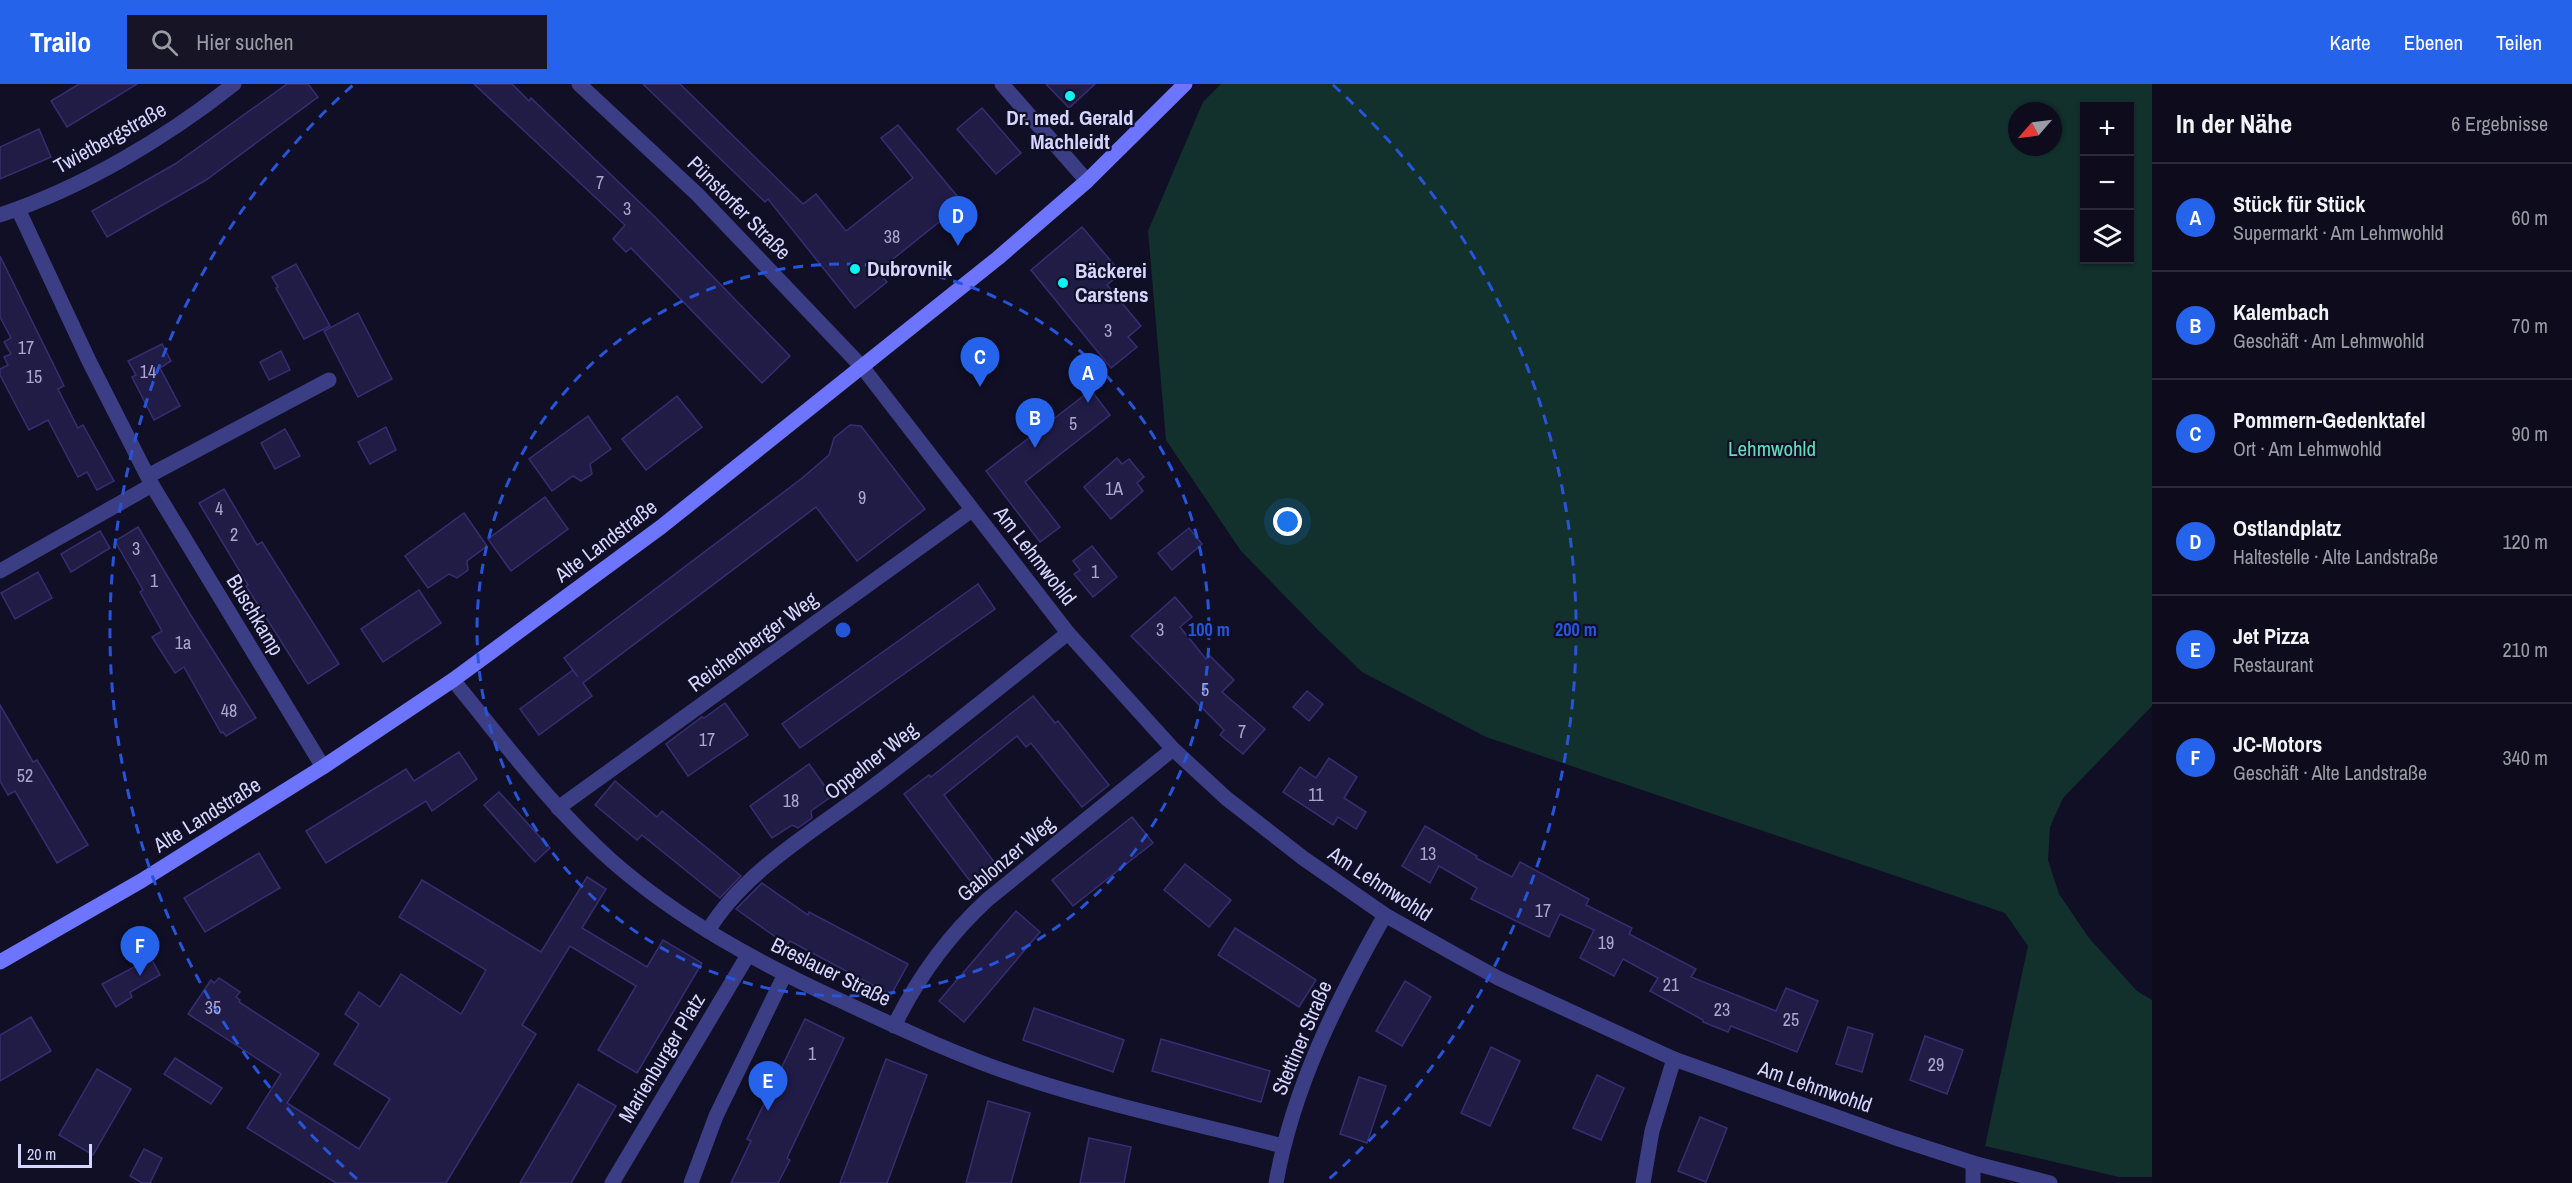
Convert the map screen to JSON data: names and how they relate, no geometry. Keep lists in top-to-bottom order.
{
  "streets": {
    "street": [
      "Twietbergstraße",
      "Pünstorfer Straße",
      "Alte Landstraße",
      "Am Lehmwohld",
      "Buschkamp",
      "Reichenberger Weg",
      "Oppelner Weg",
      "Gablonzer Weg",
      "Breslauer Straße",
      "Stettiner Straße",
      "Marienburger Platz"
    ]
  },
  "crossings": [
    ["Twietbergstraße", "Buschkamp"],
    ["Pünstorfer Straße", "Alte Landstraße"],
    ["Pünstorfer Straße", "Am Lehmwohld"],
    ["Alte Landstraße", "Am Lehmwohld"],
    ["Alte Landstraße", "Buschkamp"],
    ["Alte Landstraße", "Breslauer Straße"],
    ["Am Lehmwohld", "Reichenberger Weg"],
    ["Am Lehmwohld", "Oppelner Weg"],
    ["Am Lehmwohld", "Gablonzer Weg"],
    ["Am Lehmwohld", "Stettiner Straße"],
    ["Reichenberger Weg", "Breslauer Straße"],
    ["Oppelner Weg", "Breslauer Straße"],
    ["Gablonzer Weg", "Breslauer Straße"],
    ["Breslauer Straße", "Stettiner Straße"],
    ["Breslauer Straße", "Marienburger Platz"]
  ],
  "parks": ["Lehmwohld"],
  "places": ["Dr. med. Gerald Machleidt", "Dubrovnik", "Bäckerei Carstens"],
  "house_numbers": [
    "7",
    "3",
    "38",
    "3",
    "17",
    "14",
    "15",
    "5",
    "1A",
    "9",
    "4",
    "2",
    "3",
    "1",
    "1",
    "3",
    "1a",
    "5",
    "48",
    "7",
    "17",
    "52",
    "11",
    "18",
    "13",
    "17",
    "19",
    "21",
    "35",
    "23",
    "25",
    "1",
    "29"
  ],
  "scale_bar": "20 m",
  "north": "bottom left",
  "page": {
    "header": "Trailo",
    "search": "Hier suchen",
    "nav": ["Karte", "Ebenen", "Teilen"],
    "heading": ["In der Nähe", "6 Ergebnisse"],
    "map_buttons": ["+", "−"],
    "list": [
      {
        "mark": "A",
        "name": "Stück für Stück",
        "note": "Supermarkt · Am Lehmwohld",
        "value": "60 m"
      },
      {
        "mark": "B",
        "name": "Kalembach",
        "note": "Geschäft · Am Lehmwohld",
        "value": "70 m"
      },
      {
        "mark": "C",
        "name": "Pommern-Gedenktafel",
        "note": "Ort · Am Lehmwohld",
        "value": "90 m"
      },
      {
        "mark": "D",
        "name": "Ostlandplatz",
        "note": "Haltestelle · Alte Landstraße",
        "value": "120 m"
      },
      {
        "mark": "E",
        "name": "Jet Pizza",
        "note": "Restaurant",
        "value": "210 m"
      },
      {
        "mark": "F",
        "name": "JC-Motors",
        "note": "Geschäft · Alte Landstraße",
        "value": "340 m"
      }
    ],
    "pins": [
      "D",
      "C",
      "A",
      "B",
      "F",
      "E"
    ],
    "scale": "20 m"
  },
  "rings": ["100 m", "200 m"]
}
